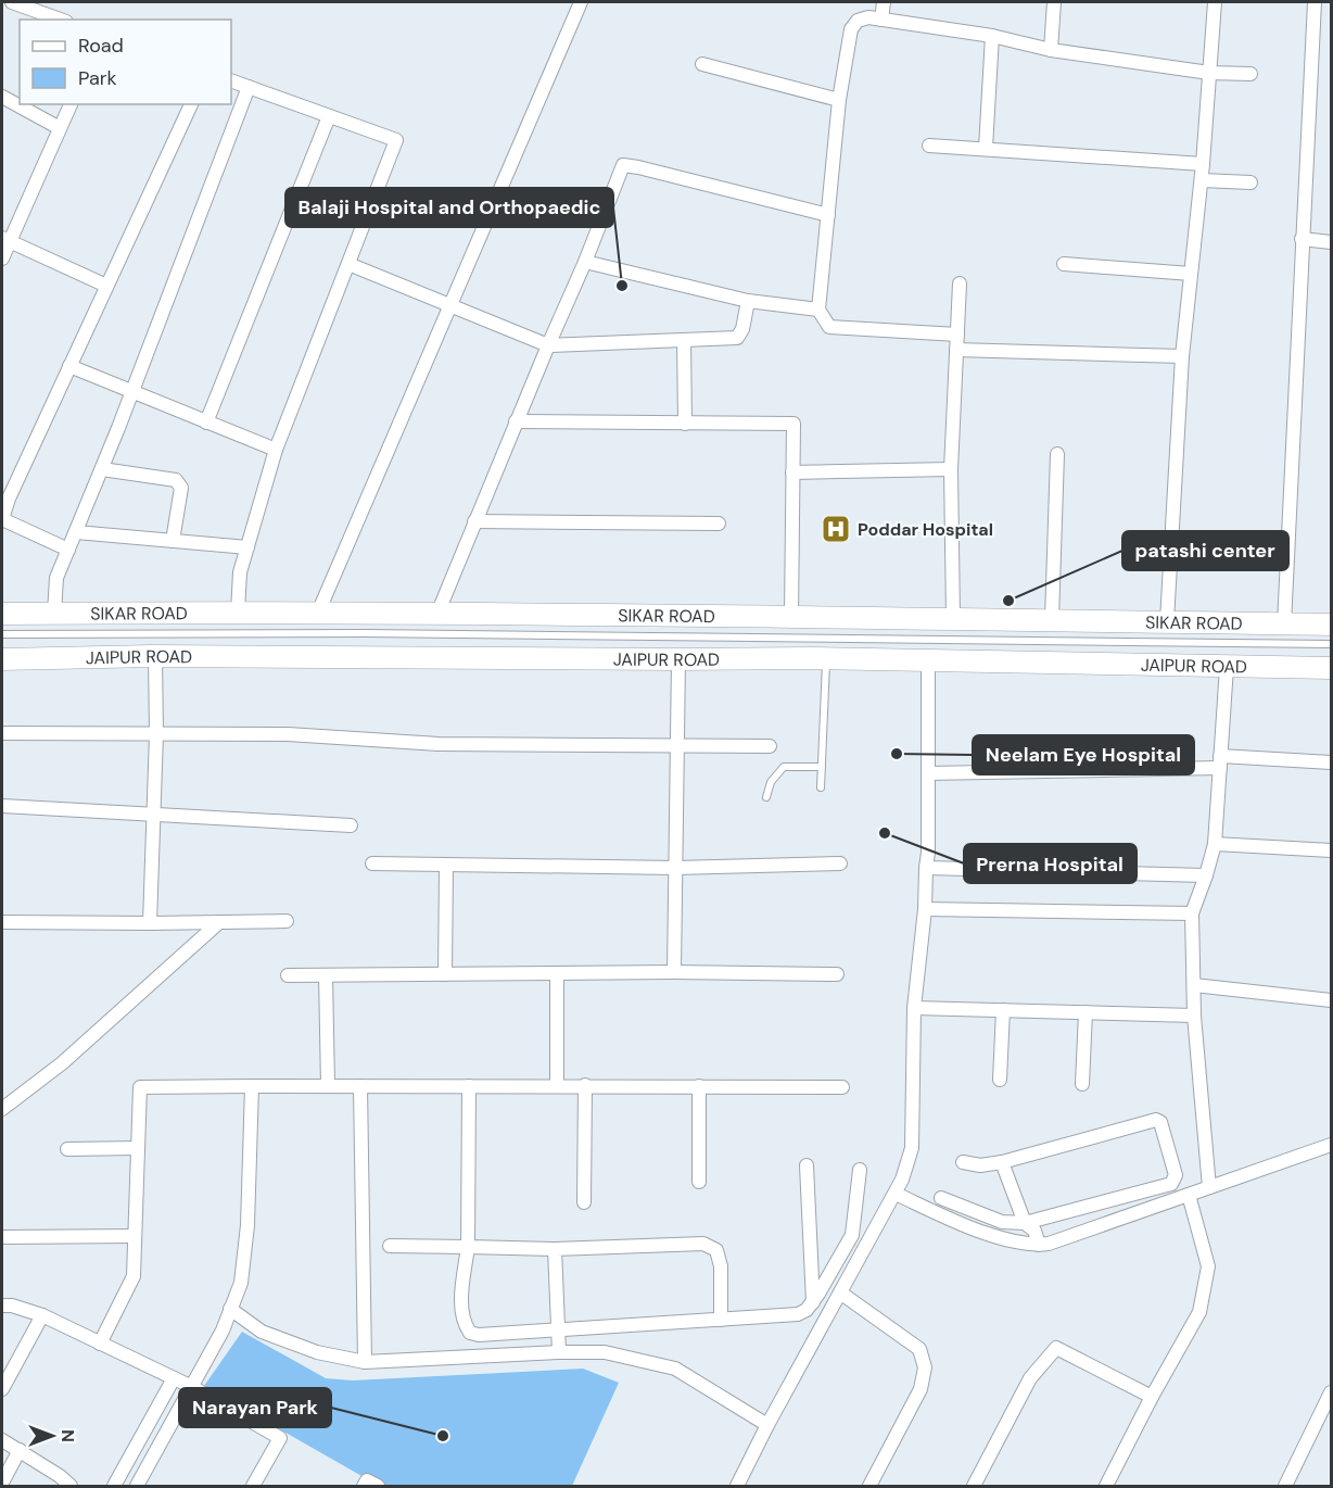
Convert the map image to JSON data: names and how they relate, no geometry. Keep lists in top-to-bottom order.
{
  "streets": {
    "main road": ["SIKAR ROAD", "JAIPUR ROAD"]
  },
  "places": {
    "other": [
      "Balaji Hospital and Orthopaedic",
      "patashi center",
      "Neelam Eye Hospital",
      "Prerna Hospital",
      "Narayan Park"
    ],
    "hospital": ["Poddar Hospital"]
  },
  "legend": ["Road", "Park"],
  "north": "right"
}
